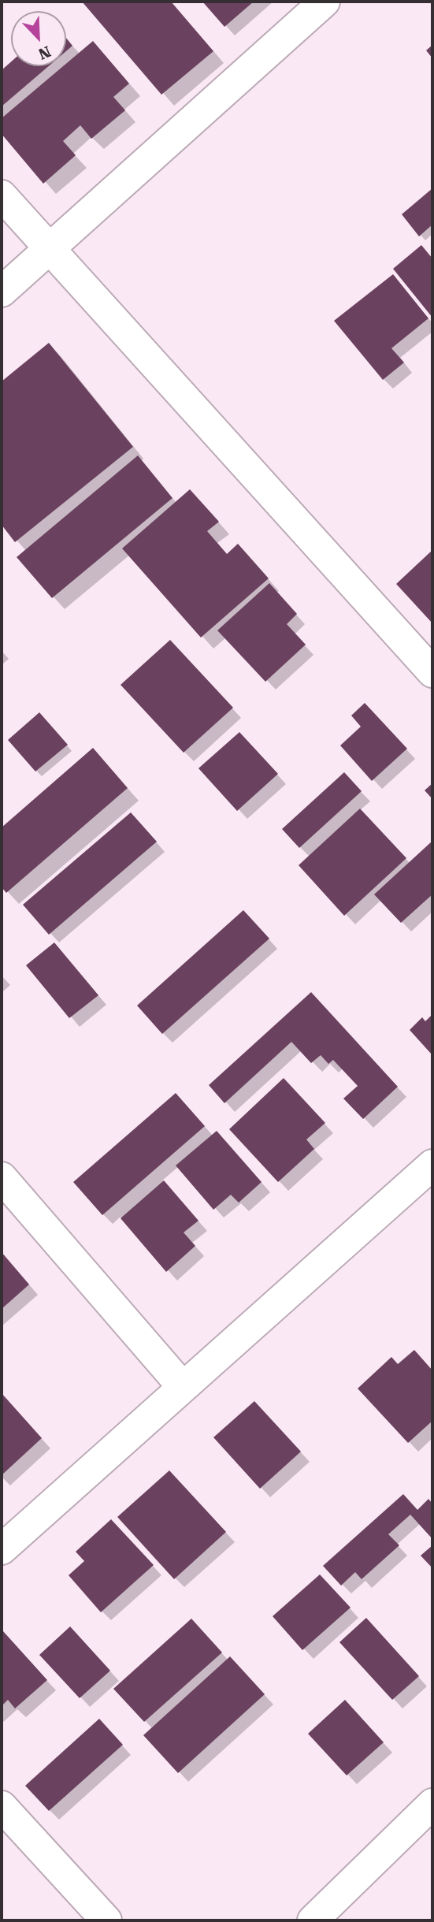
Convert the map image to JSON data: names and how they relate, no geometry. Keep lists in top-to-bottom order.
{
  "north": "bottom right"
}
